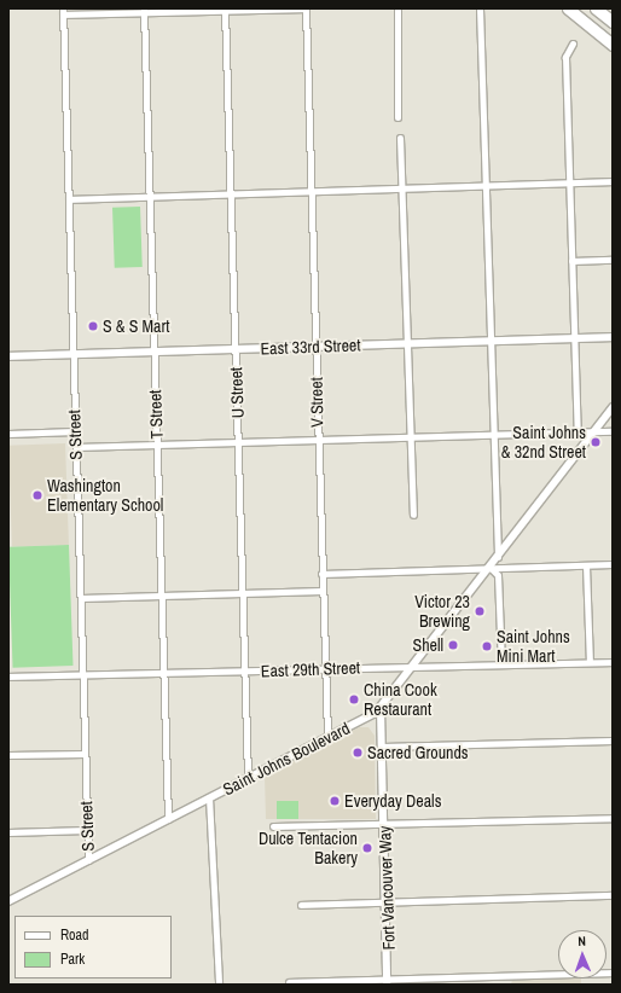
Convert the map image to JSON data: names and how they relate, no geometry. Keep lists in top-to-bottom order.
{
  "streets": {
    "street": [
      "East 33rd Street",
      "U Street",
      "V Street",
      "T Street",
      "S Street",
      "East 29th Street",
      "Saint Johns Boulevard",
      "Fort Vancouver Way"
    ]
  },
  "crossings": [
    ["East 33rd Street", "U Street"],
    ["East 33rd Street", "V Street"],
    ["East 33rd Street", "T Street"],
    ["East 33rd Street", "S Street"],
    ["U Street", "East 29th Street"],
    ["U Street", "Saint Johns Boulevard"],
    ["V Street", "East 29th Street"],
    ["V Street", "Saint Johns Boulevard"],
    ["T Street", "East 29th Street"],
    ["T Street", "Saint Johns Boulevard"],
    ["S Street", "East 29th Street"],
    ["S Street", "Saint Johns Boulevard"],
    ["East 29th Street", "Saint Johns Boulevard"],
    ["Saint Johns Boulevard", "Fort Vancouver Way"]
  ],
  "places": [
    "S & S Mart",
    "Saint Johns & 32nd Street",
    "Washington Elementary School",
    "Victor 23 Brewing",
    "Shell",
    "Saint Johns Mini Mart",
    "China Cook Restaurant",
    "Sacred Grounds",
    "Everyday Deals",
    "Dulce Tentacion Bakery"
  ],
  "legend": ["Road", "Park"],
  "north": "top"
}
